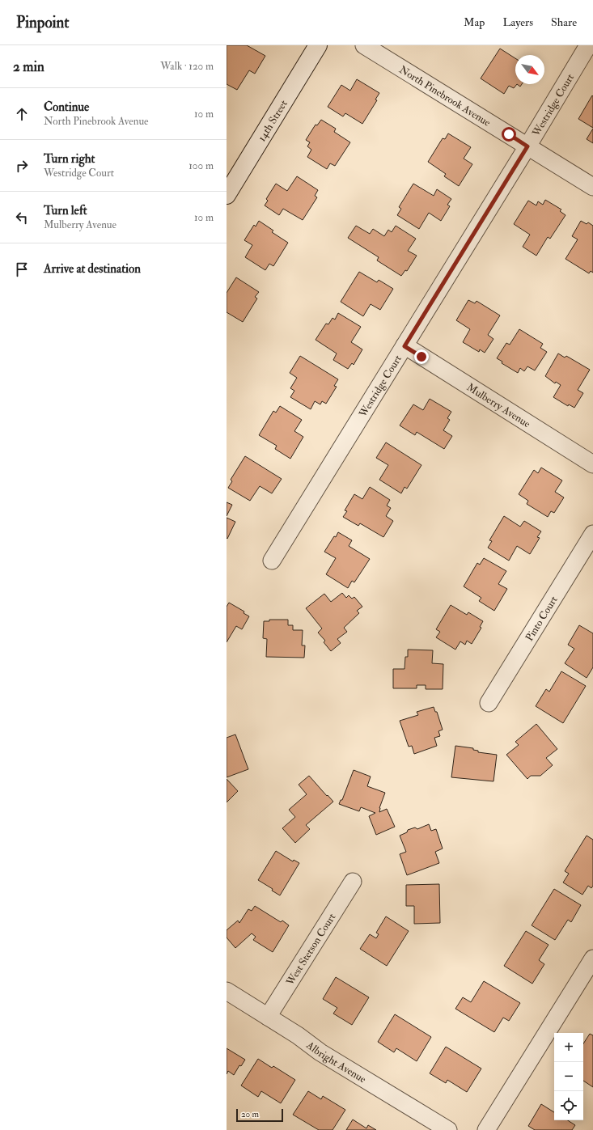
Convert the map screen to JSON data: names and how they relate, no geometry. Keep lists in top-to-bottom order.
{
  "streets": {
    "street": [
      "North Pinebrook Avenue",
      "Westridge Court",
      "14th Street",
      "Mulberry Avenue",
      "Pinto Court",
      "West Stetson Court",
      "Albright Avenue"
    ]
  },
  "crossings": [
    ["North Pinebrook Avenue", "Westridge Court"],
    ["Westridge Court", "Mulberry Avenue"],
    ["West Stetson Court", "Albright Avenue"]
  ],
  "scale_bar": "20 m",
  "north": "bottom right",
  "page": {
    "header": "Pinpoint",
    "nav": ["Map", "Layers", "Share"],
    "heading": ["2 min", "Walk · 120 m"],
    "list": [
      ["Continue", "North Pinebrook Avenue", "10 m"],
      ["Turn right", "Westridge Court", "100 m"],
      ["Turn left", "Mulberry Avenue", "10 m"],
      "Arrive at destination"
    ],
    "map_buttons": ["+", "−"],
    "scale": "20 m"
  }
}
